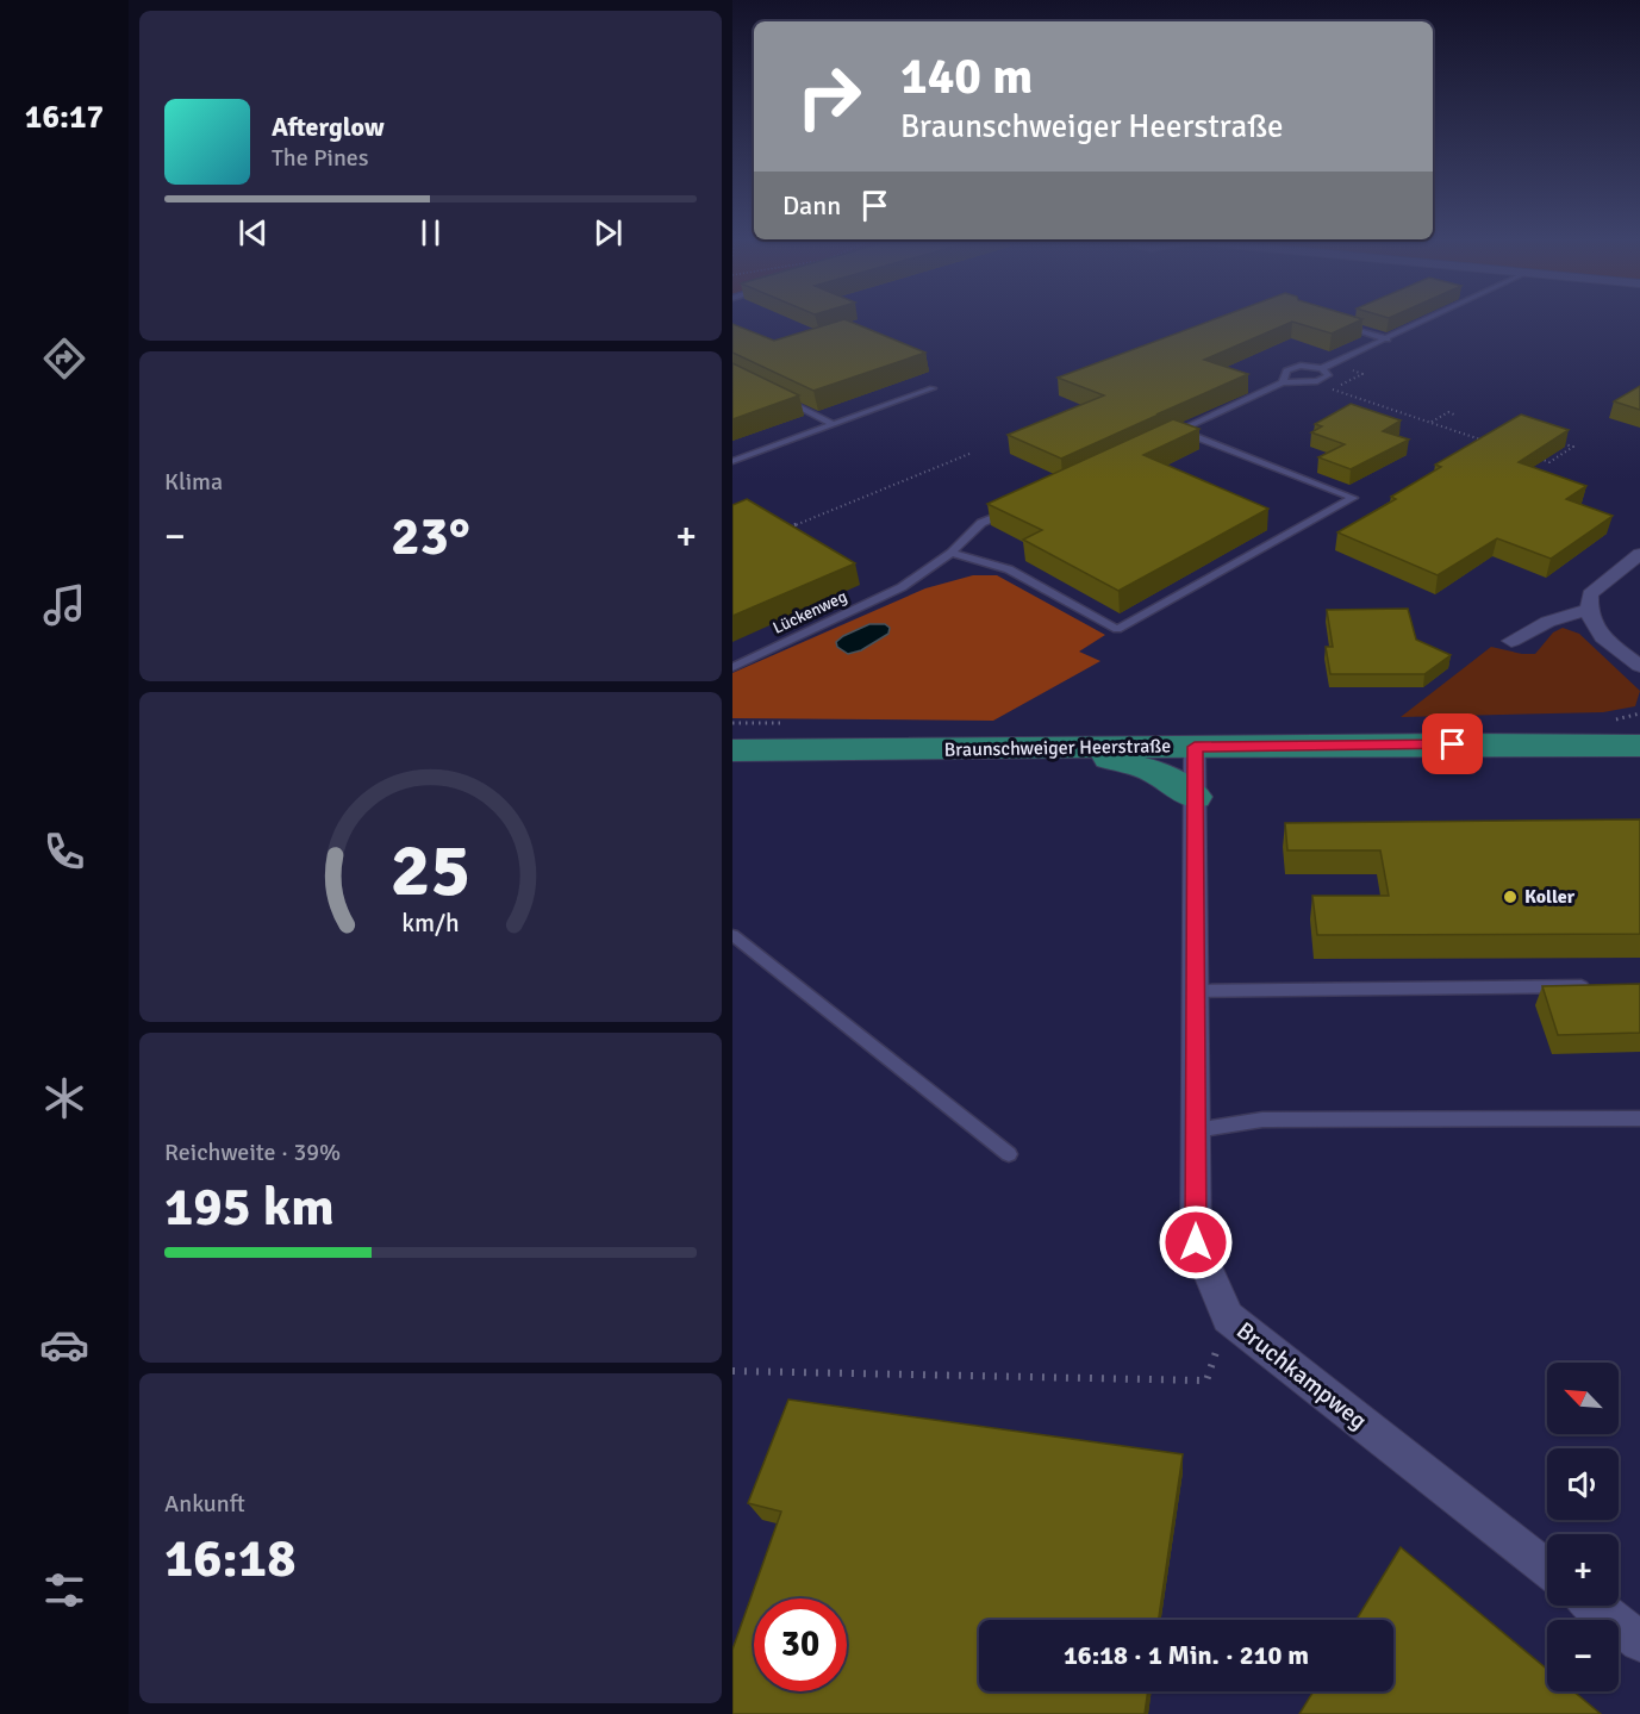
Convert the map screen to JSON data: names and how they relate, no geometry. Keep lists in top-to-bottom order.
{
  "streets": {
    "main road": ["Braunschweiger Heerstraße"],
    "street": ["Bruchkampweg"],
    "lane": ["Lückenweg"]
  },
  "crossings": [
    ["Braunschweiger Heerstraße", "Bruchkampweg"]
  ],
  "places": ["Koller"],
  "north": "top left",
  "page": {
    "tabs": "16:17",
    "turn": ["140 m", "Braunschweiger Heerstraße"],
    "song": ["Afterglow", "The Pines"],
    "then": "Dann",
    "tile": [
      "Klima",
      ["Reichweite · 39%", "195 km"],
      ["Ankunft", "16:18"]
    ],
    "heat": ["−", "23°", "+"],
    "map_buttons": ["+", "−"],
    "limit": "30",
    "trip": "16:18 · 1 Min. · 210 m",
    "gauge": ["25", "km/h"]
  }
}
